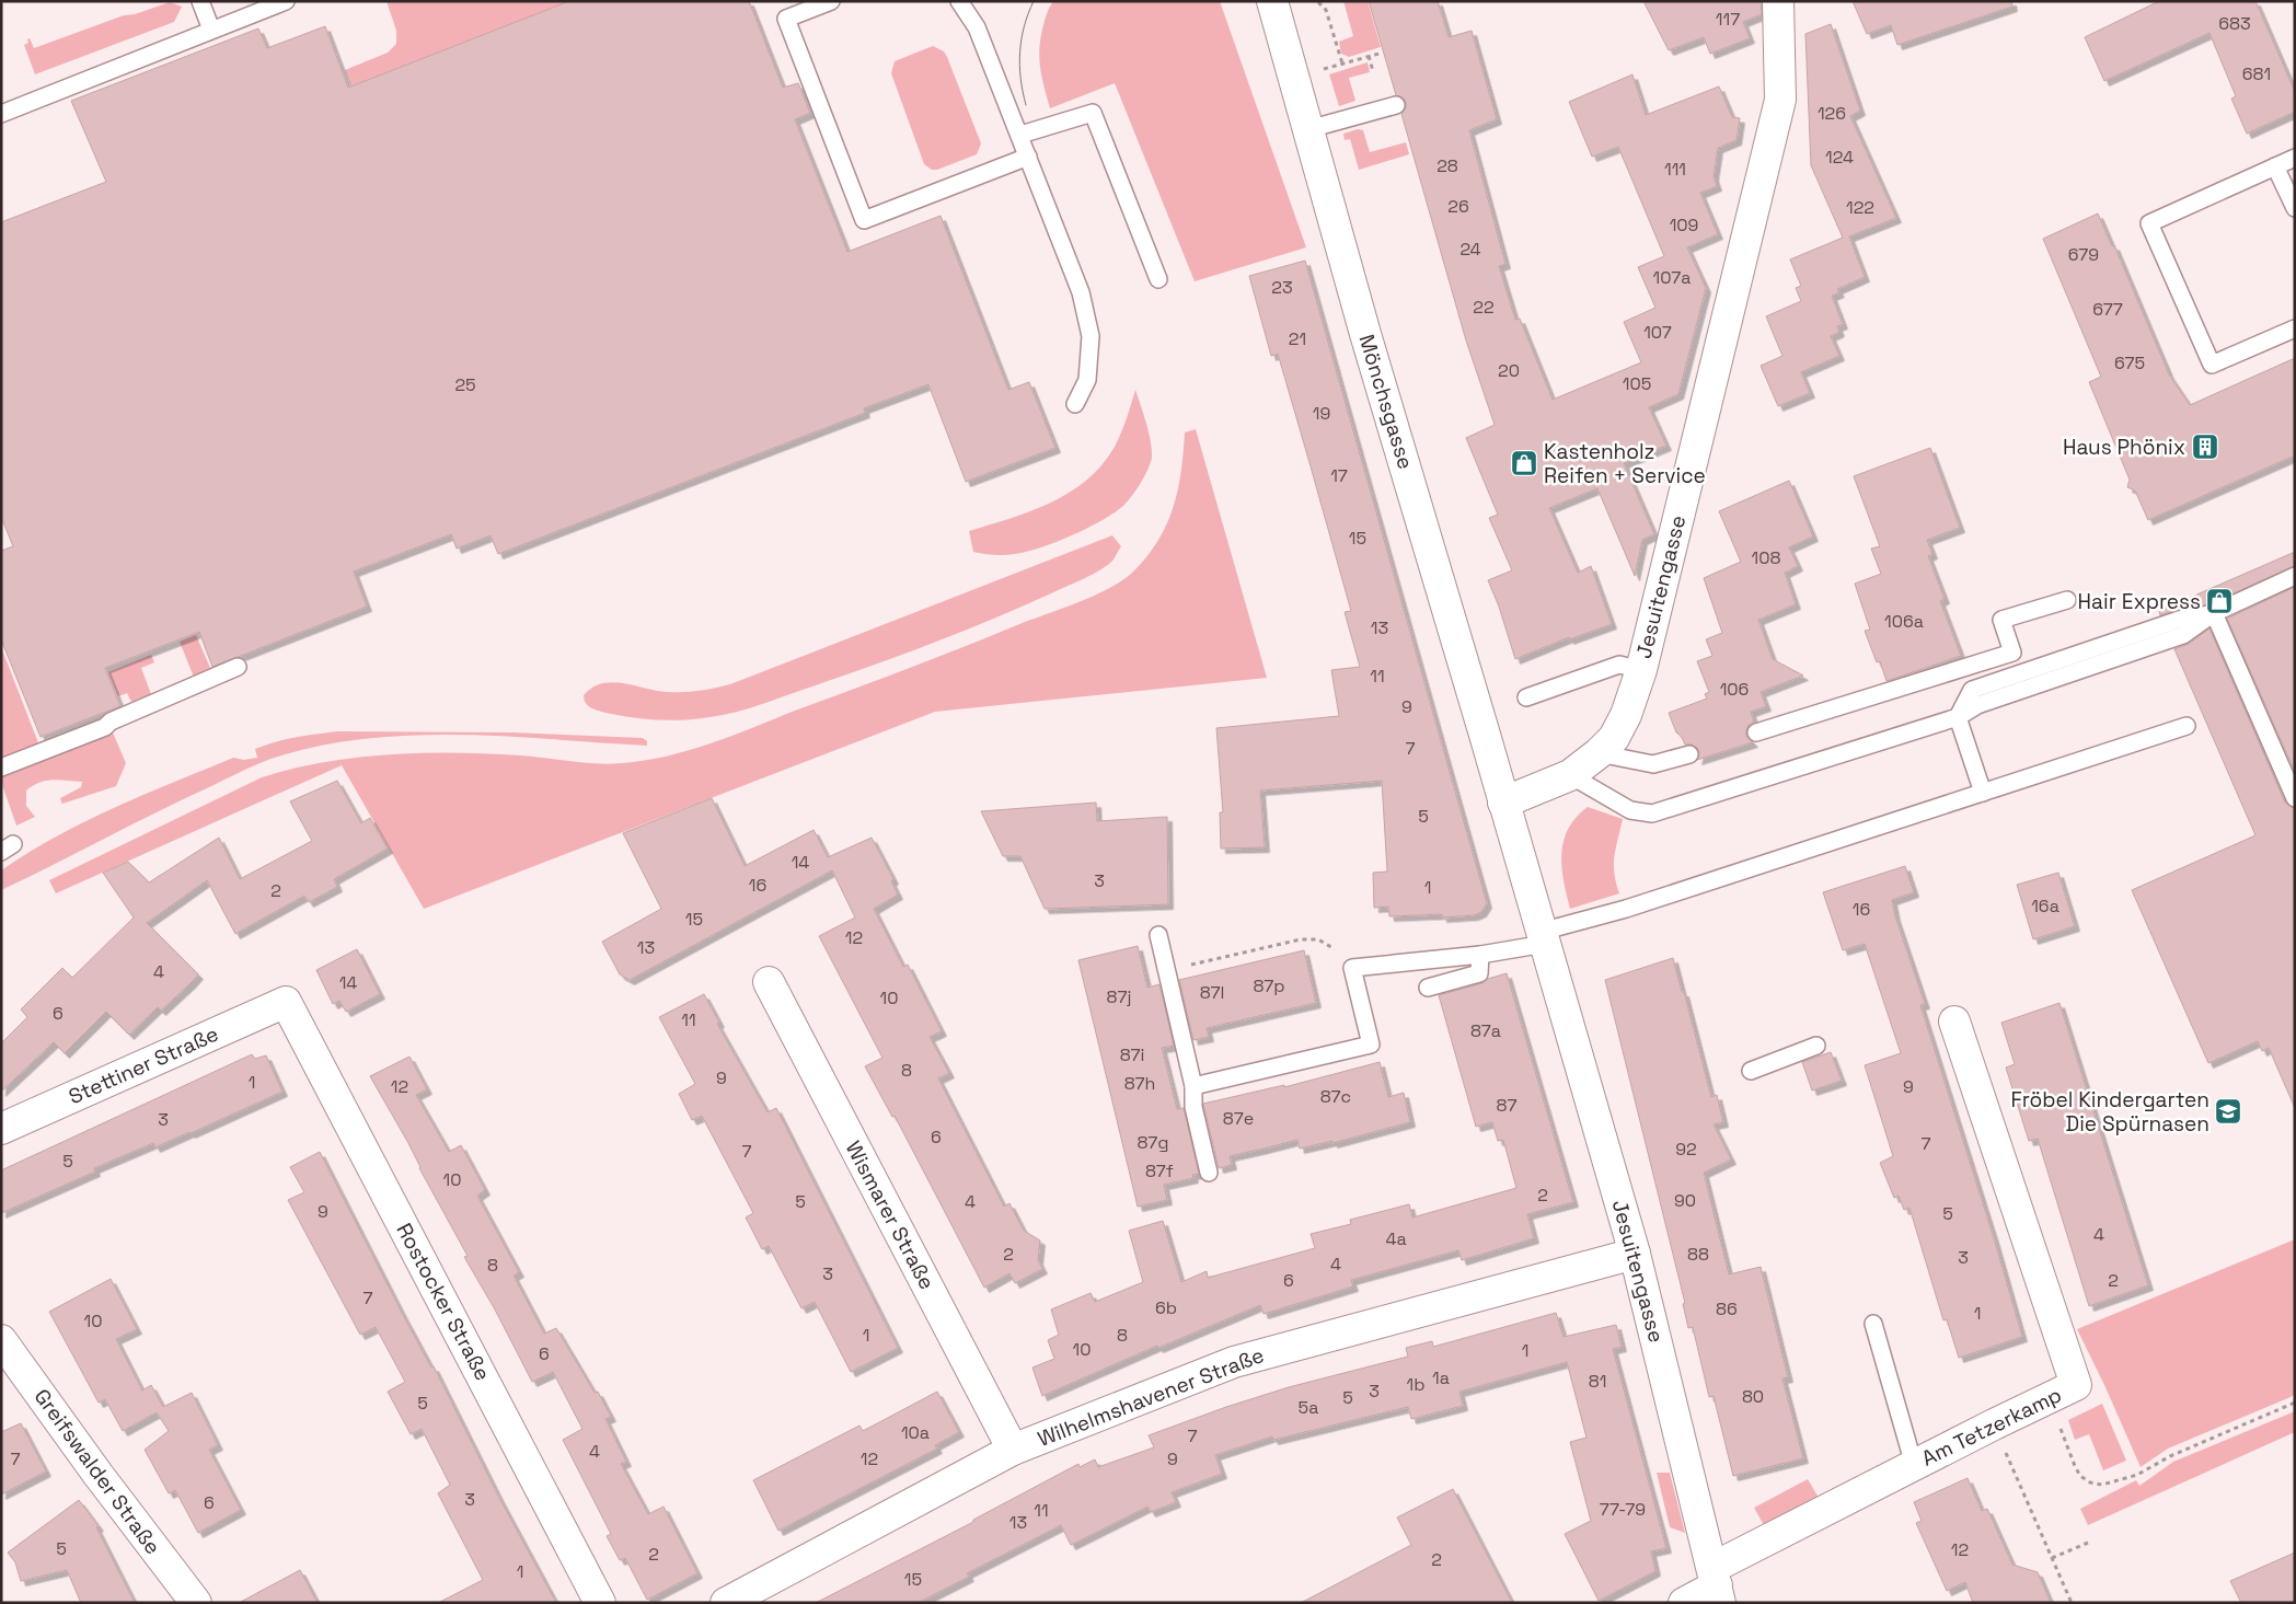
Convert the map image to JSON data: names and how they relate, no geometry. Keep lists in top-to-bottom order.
{
  "streets": {
    "street": [
      "Mönchsgasse",
      "Jesuitengasse",
      "Stettiner Straße",
      "Wismarer Straße",
      "Rostocker Straße",
      "Wilhelmshavener Straße",
      "Am Tetzerkamp",
      "Greifswalder Straße"
    ]
  },
  "crossings": [
    ["Mönchsgasse", "Jesuitengasse"],
    ["Jesuitengasse", "Wilhelmshavener Straße"],
    ["Jesuitengasse", "Am Tetzerkamp"],
    ["Stettiner Straße", "Rostocker Straße"],
    ["Wismarer Straße", "Wilhelmshavener Straße"]
  ],
  "places": {
    "building": ["Haus Phönix"],
    "shop": ["Kastenholz Reifen + Service", "Hair Express"],
    "school or university": ["Fröbel Kindergarten Die Spürnasen"]
  },
  "house_numbers": [
    "117",
    "683",
    "681",
    "126",
    "124",
    "28",
    "111",
    "26",
    "122",
    "109",
    "24",
    "679",
    "107a",
    "23",
    "22",
    "677",
    "107",
    "21",
    "675",
    "20",
    "105",
    "25",
    "19",
    "17",
    "15",
    "108",
    "106a",
    "13",
    "11",
    "106",
    "9",
    "7",
    "5",
    "14",
    "3",
    "16",
    "1",
    "2",
    "16a",
    "16",
    "15",
    "12",
    "13",
    "4",
    "14",
    "87p",
    "87l",
    "87j",
    "10",
    "6",
    "11",
    "87a",
    "87i",
    "8",
    "9",
    "1",
    "87h",
    "12",
    "9",
    "87c",
    "87",
    "87e",
    "3",
    "6",
    "87g",
    "7",
    "92",
    "7",
    "5",
    "87f",
    "10",
    "2",
    "90",
    "5",
    "4",
    "9",
    "5",
    "4",
    "4a",
    "2",
    "88",
    "3",
    "4",
    "8",
    "3",
    "6",
    "2",
    "7",
    "6b",
    "86",
    "1",
    "10",
    "1",
    "8",
    "10",
    "1",
    "6",
    "1a",
    "81",
    "1b",
    "3",
    "80",
    "5",
    "5",
    "5a",
    "10a",
    "7",
    "4",
    "7",
    "12",
    "9",
    "3",
    "6",
    "77-79",
    "11",
    "13",
    "5",
    "12",
    "2",
    "2",
    "1",
    "15"
  ]
}
